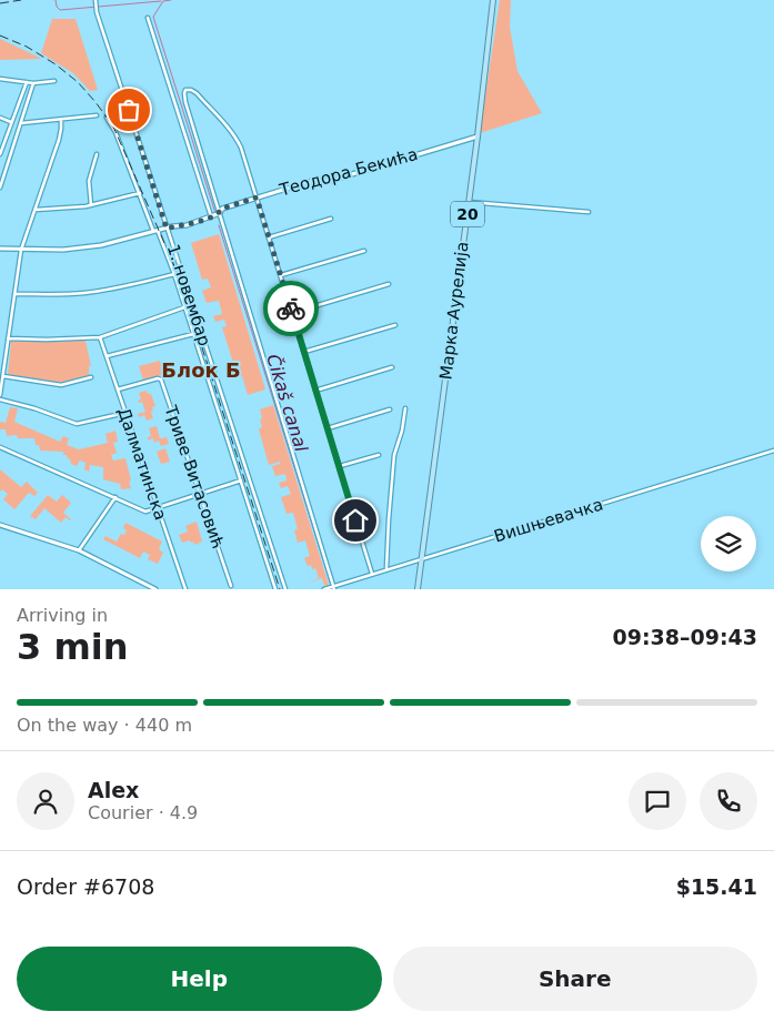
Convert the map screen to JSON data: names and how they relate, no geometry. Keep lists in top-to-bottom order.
{
  "streets": {
    "main road": ["20", "Марка Аурелија"],
    "street": [
      "Теодора Бекића",
      "1. новембар",
      "Далматинска",
      "Триве Витасовић",
      "Вишњевачка"
    ]
  },
  "crossings": [
    ["Теодора Бекића", "1. новембар"],
    ["Теодора Бекића", "Марка Аурелија"],
    ["Марка Аурелија", "Вишњевачка"],
    ["Далматинска", "Триве Витасовић"]
  ],
  "districts": ["Блок Б"],
  "water": ["Čikaš canal"],
  "page": {
    "heading": ["3 min", "Arriving in", "09:38–09:43"],
    "panel": [
      "Alex",
      "Courier · 4.9",
      "Order #6708",
      "$15.41"
    ],
    "bar": "On the way · 440 m",
    "buttons": ["Help", "Share"]
  }
}
